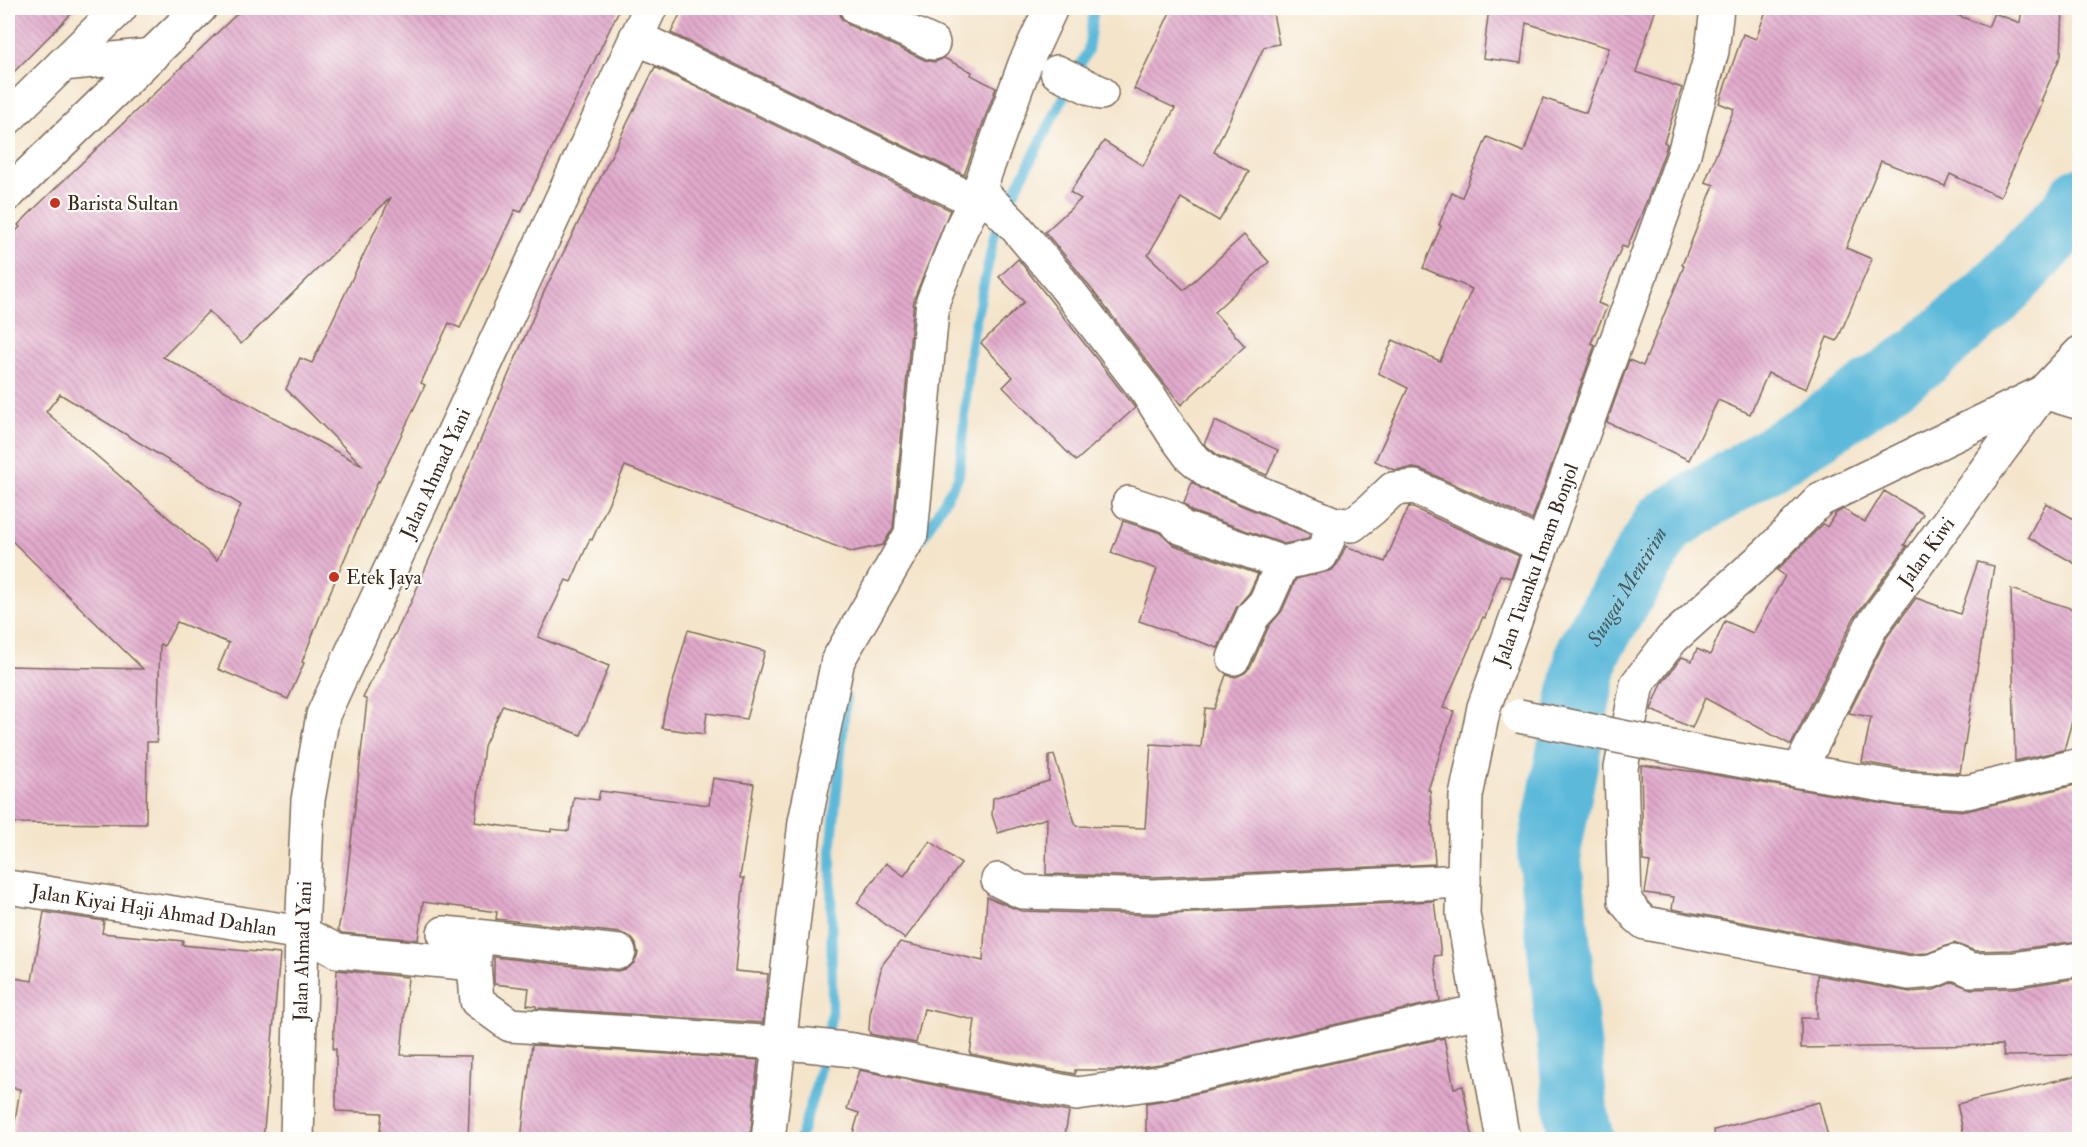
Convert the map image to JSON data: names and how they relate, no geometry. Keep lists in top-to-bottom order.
{
  "streets": {
    "street": [
      "Jalan Ahmad Yani",
      "Jalan Kiwi",
      "Jalan Tuanku Imam Bonjol",
      "Jalan Kiyai Haji Ahmad Dahlan"
    ]
  },
  "crossings": [
    ["Jalan Ahmad Yani", "Jalan Kiyai Haji Ahmad Dahlan"]
  ],
  "water": ["Sungai Mencirim"],
  "places": ["Barista Sultan", "Etek Jaya"]
}
